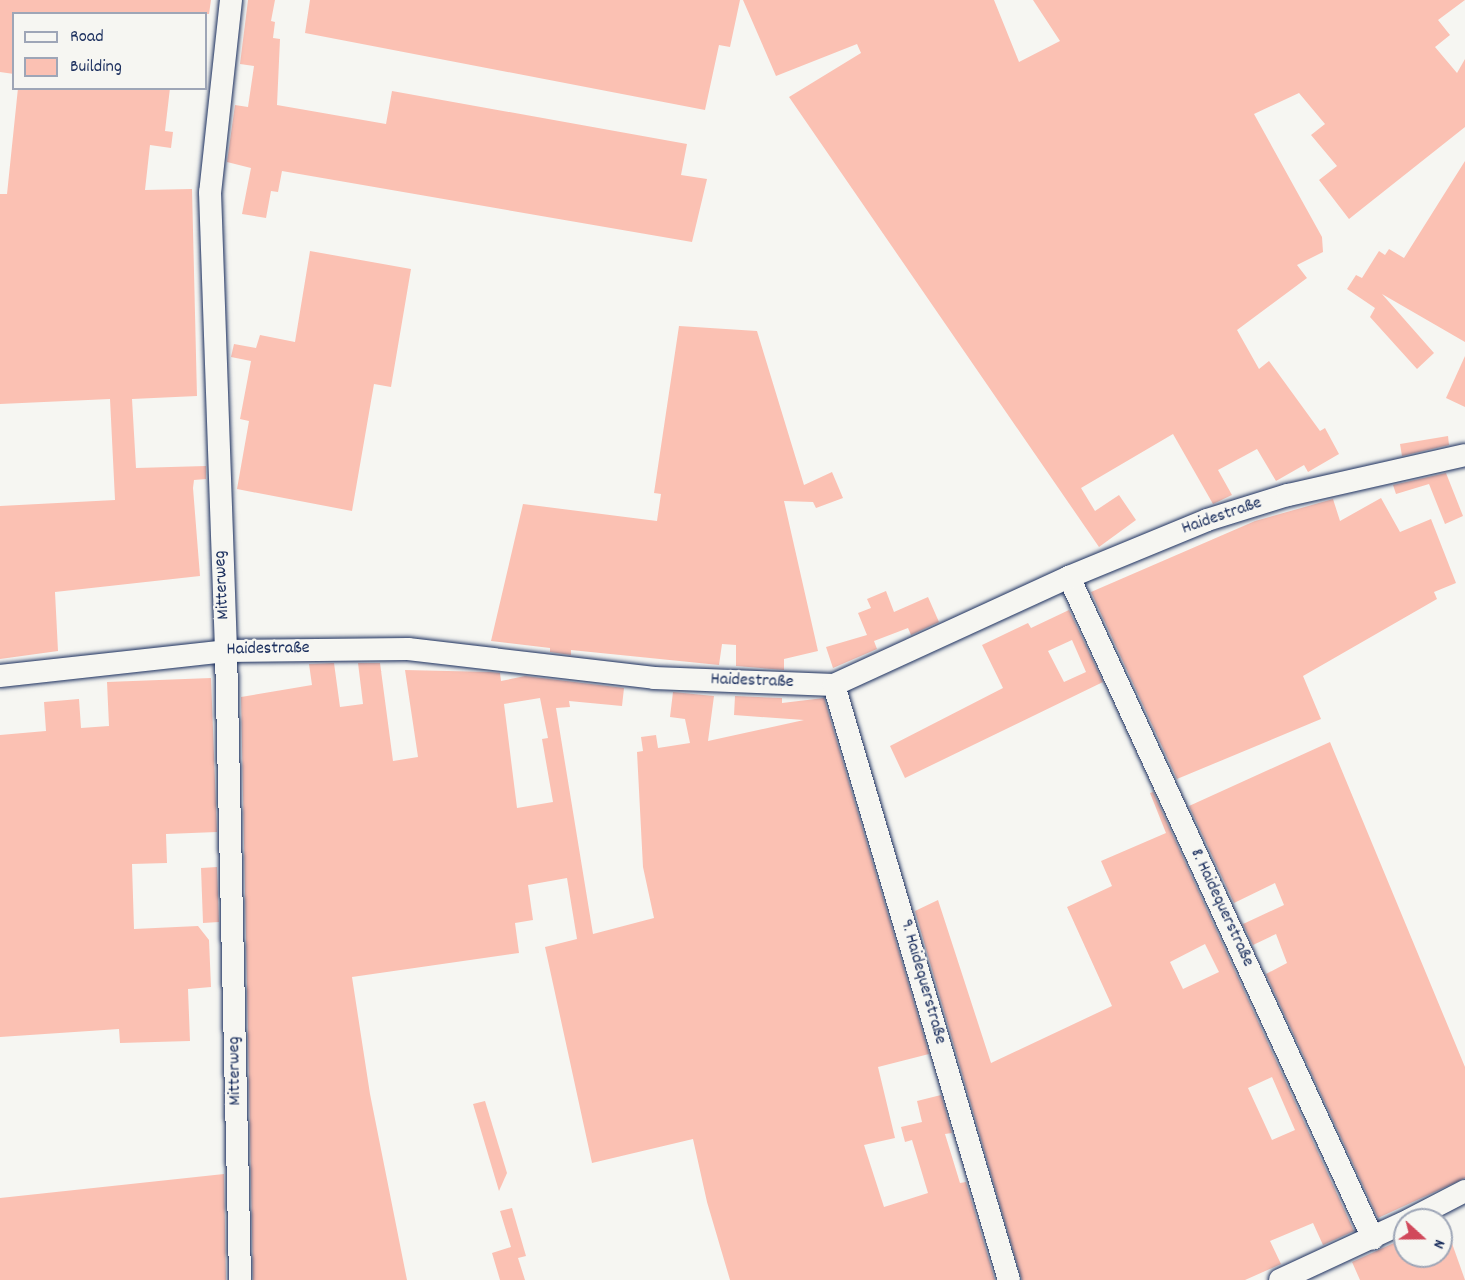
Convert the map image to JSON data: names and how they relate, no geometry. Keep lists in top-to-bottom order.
{
  "streets": {
    "street": [
      "Haidestraße",
      "Mitterweg",
      "8. Haidequerstraße",
      "9. Haidequerstraße"
    ]
  },
  "crossings": [
    ["Haidestraße", "Mitterweg"],
    ["Haidestraße", "8. Haidequerstraße"],
    ["Haidestraße", "9. Haidequerstraße"]
  ],
  "legend": ["Road", "Building"],
  "north": "right"
}
